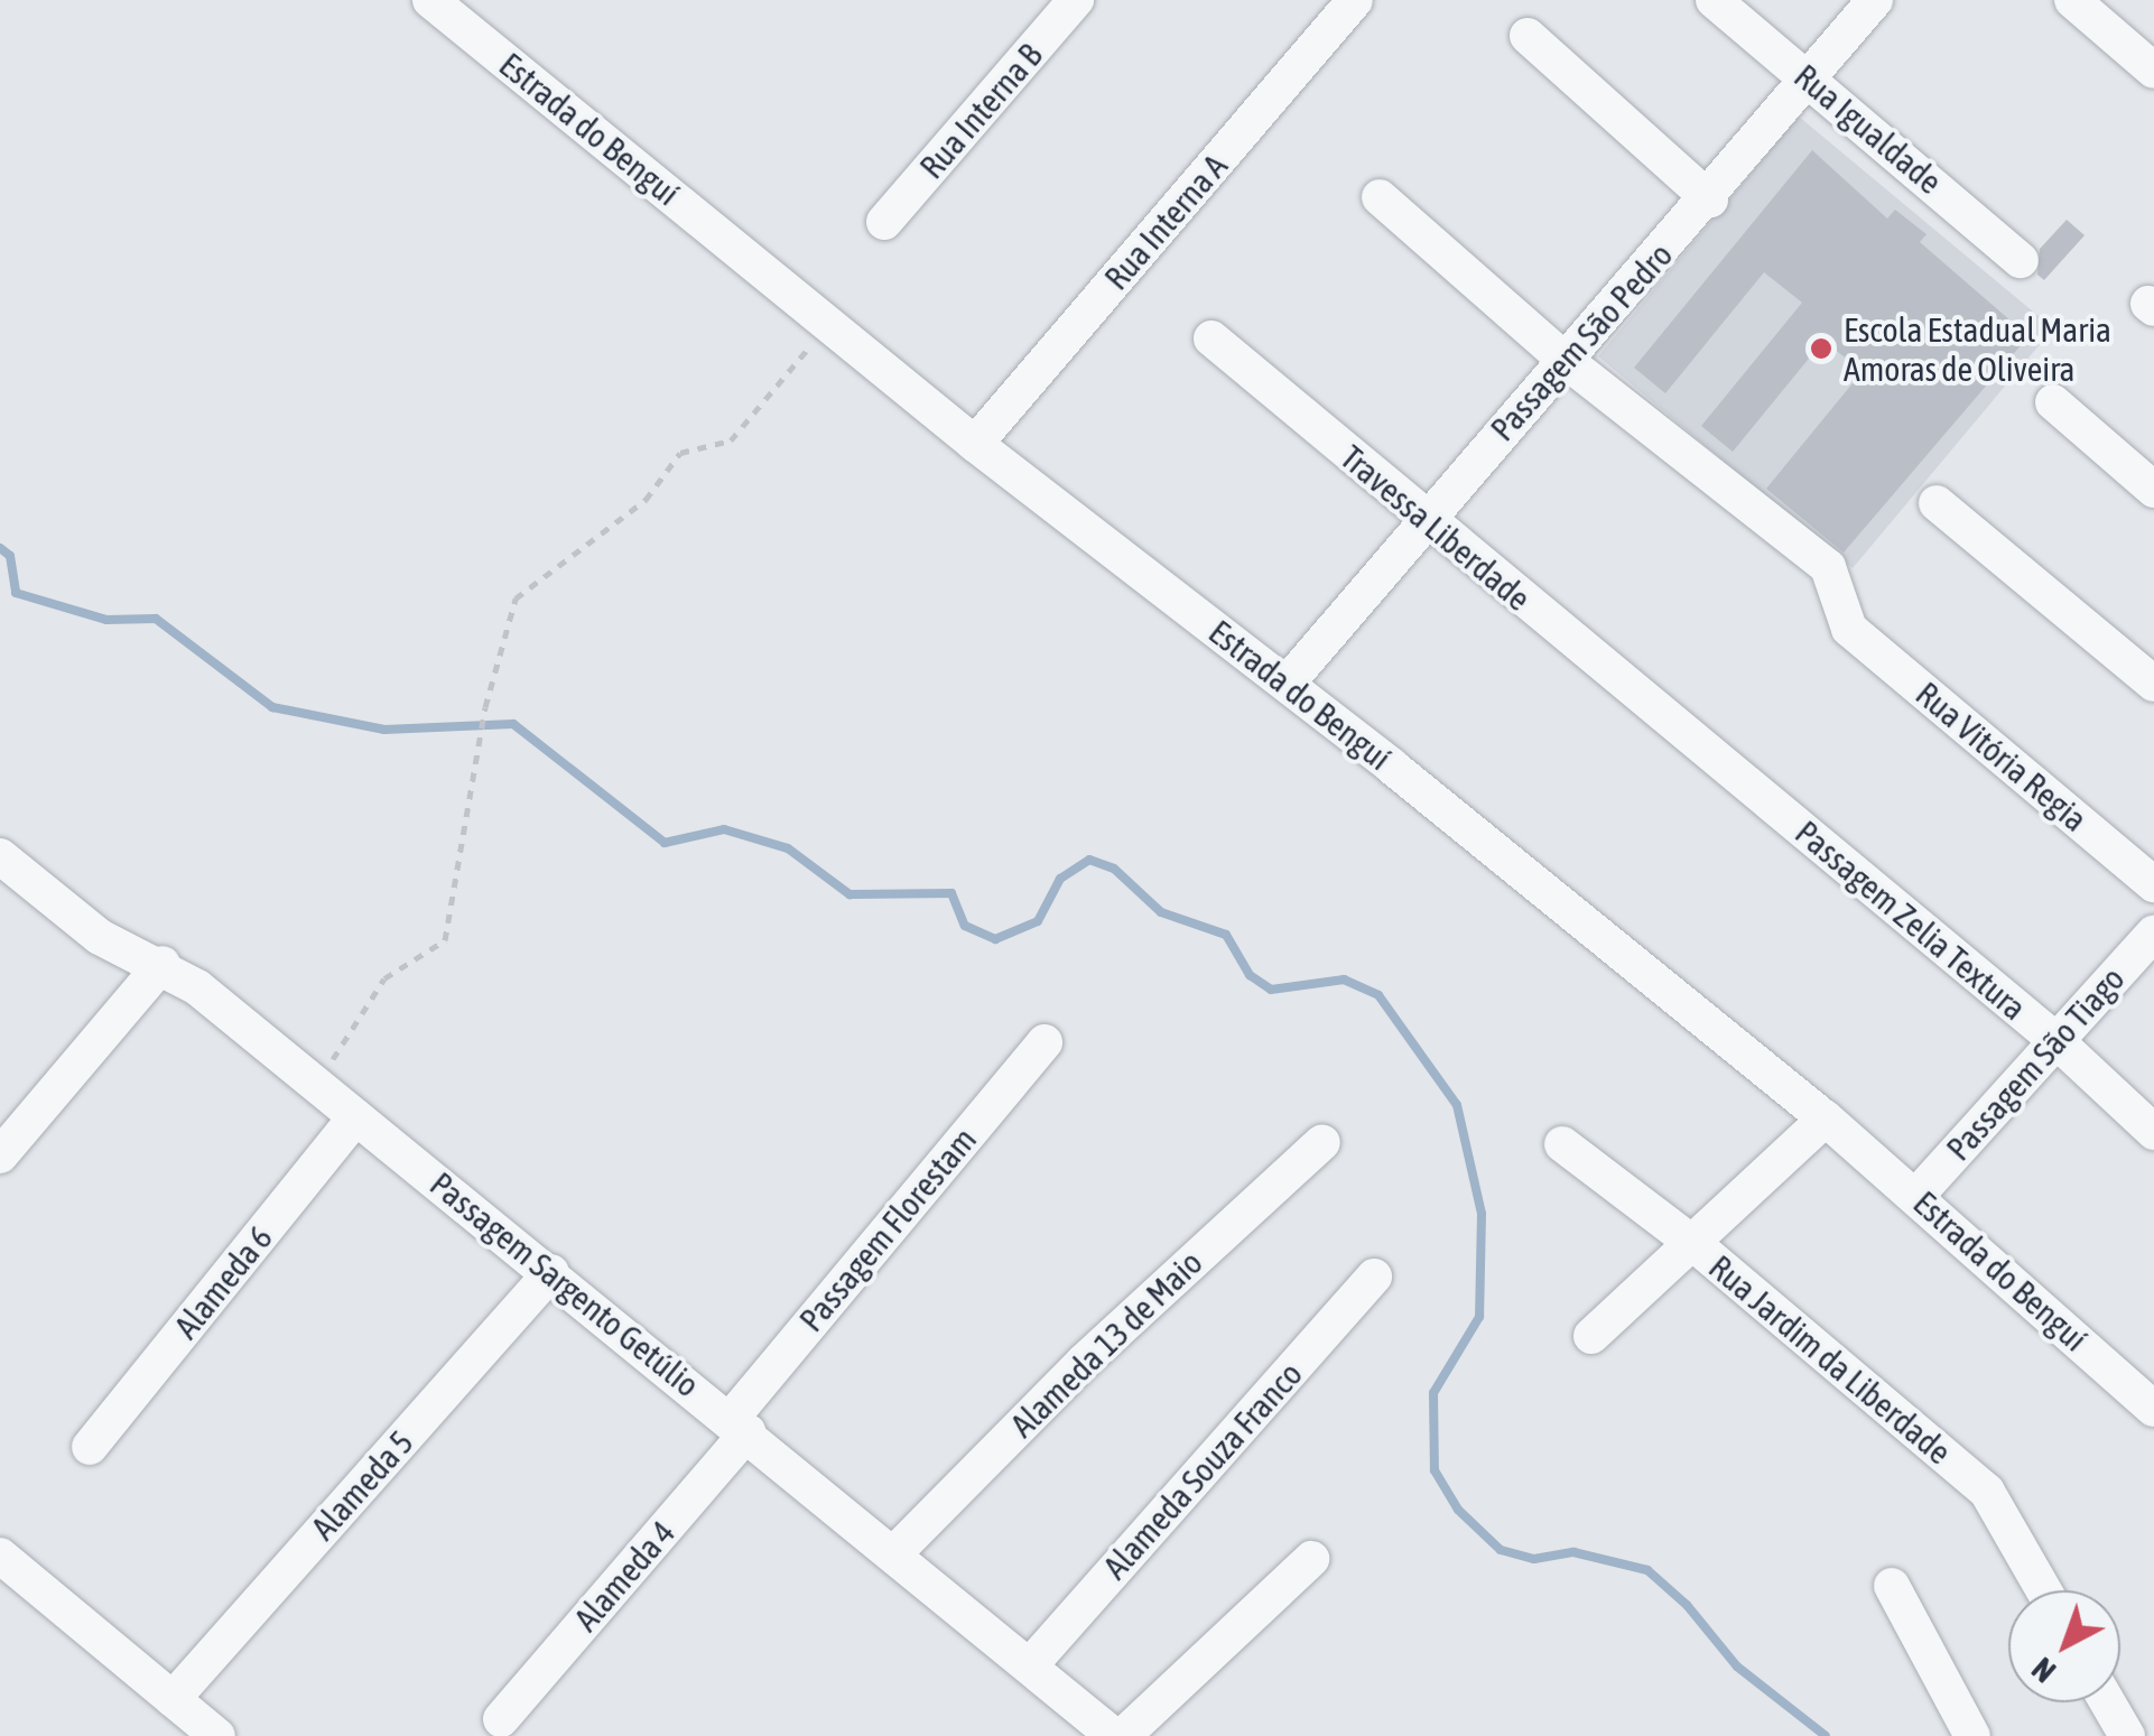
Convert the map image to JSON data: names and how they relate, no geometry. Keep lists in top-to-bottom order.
{
  "streets": {
    "street": [
      "Rua Interna B",
      "Estrada do Benguí",
      "Rua Igualdade",
      "Rua Interna A",
      "Passagem São Pedro",
      "Travessa Liberdade",
      "Rua Vitória Regia",
      "Passagem Zelia Textura",
      "Passagem São Tiago",
      "Passagem Florestam",
      "Alameda 6",
      "Passagem Sargento Getúlio",
      "Alameda 13 de Maio",
      "Rua Jardim da Liberdade",
      "Alameda Souza Franco",
      "Alameda 5",
      "Alameda 4"
    ]
  },
  "crossings": [
    ["Estrada do Benguí", "Rua Interna A"],
    ["Estrada do Benguí", "Passagem São Pedro"],
    ["Estrada do Benguí", "Passagem São Tiago"],
    ["Rua Igualdade", "Passagem São Pedro"],
    ["Passagem São Pedro", "Travessa Liberdade"],
    ["Passagem São Pedro", "Rua Vitória Regia"],
    ["Travessa Liberdade", "Passagem Zelia Textura"],
    ["Passagem Zelia Textura", "Passagem São Tiago"],
    ["Passagem Florestam", "Passagem Sargento Getúlio"],
    ["Passagem Florestam", "Alameda 4"],
    ["Alameda 6", "Passagem Sargento Getúlio"],
    ["Passagem Sargento Getúlio", "Alameda 13 de Maio"],
    ["Passagem Sargento Getúlio", "Alameda Souza Franco"],
    ["Passagem Sargento Getúlio", "Alameda 5"],
    ["Passagem Sargento Getúlio", "Alameda 4"]
  ],
  "places": ["Escola Estadual Maria Amoras de Oliveira"],
  "north": "bottom left"
}
